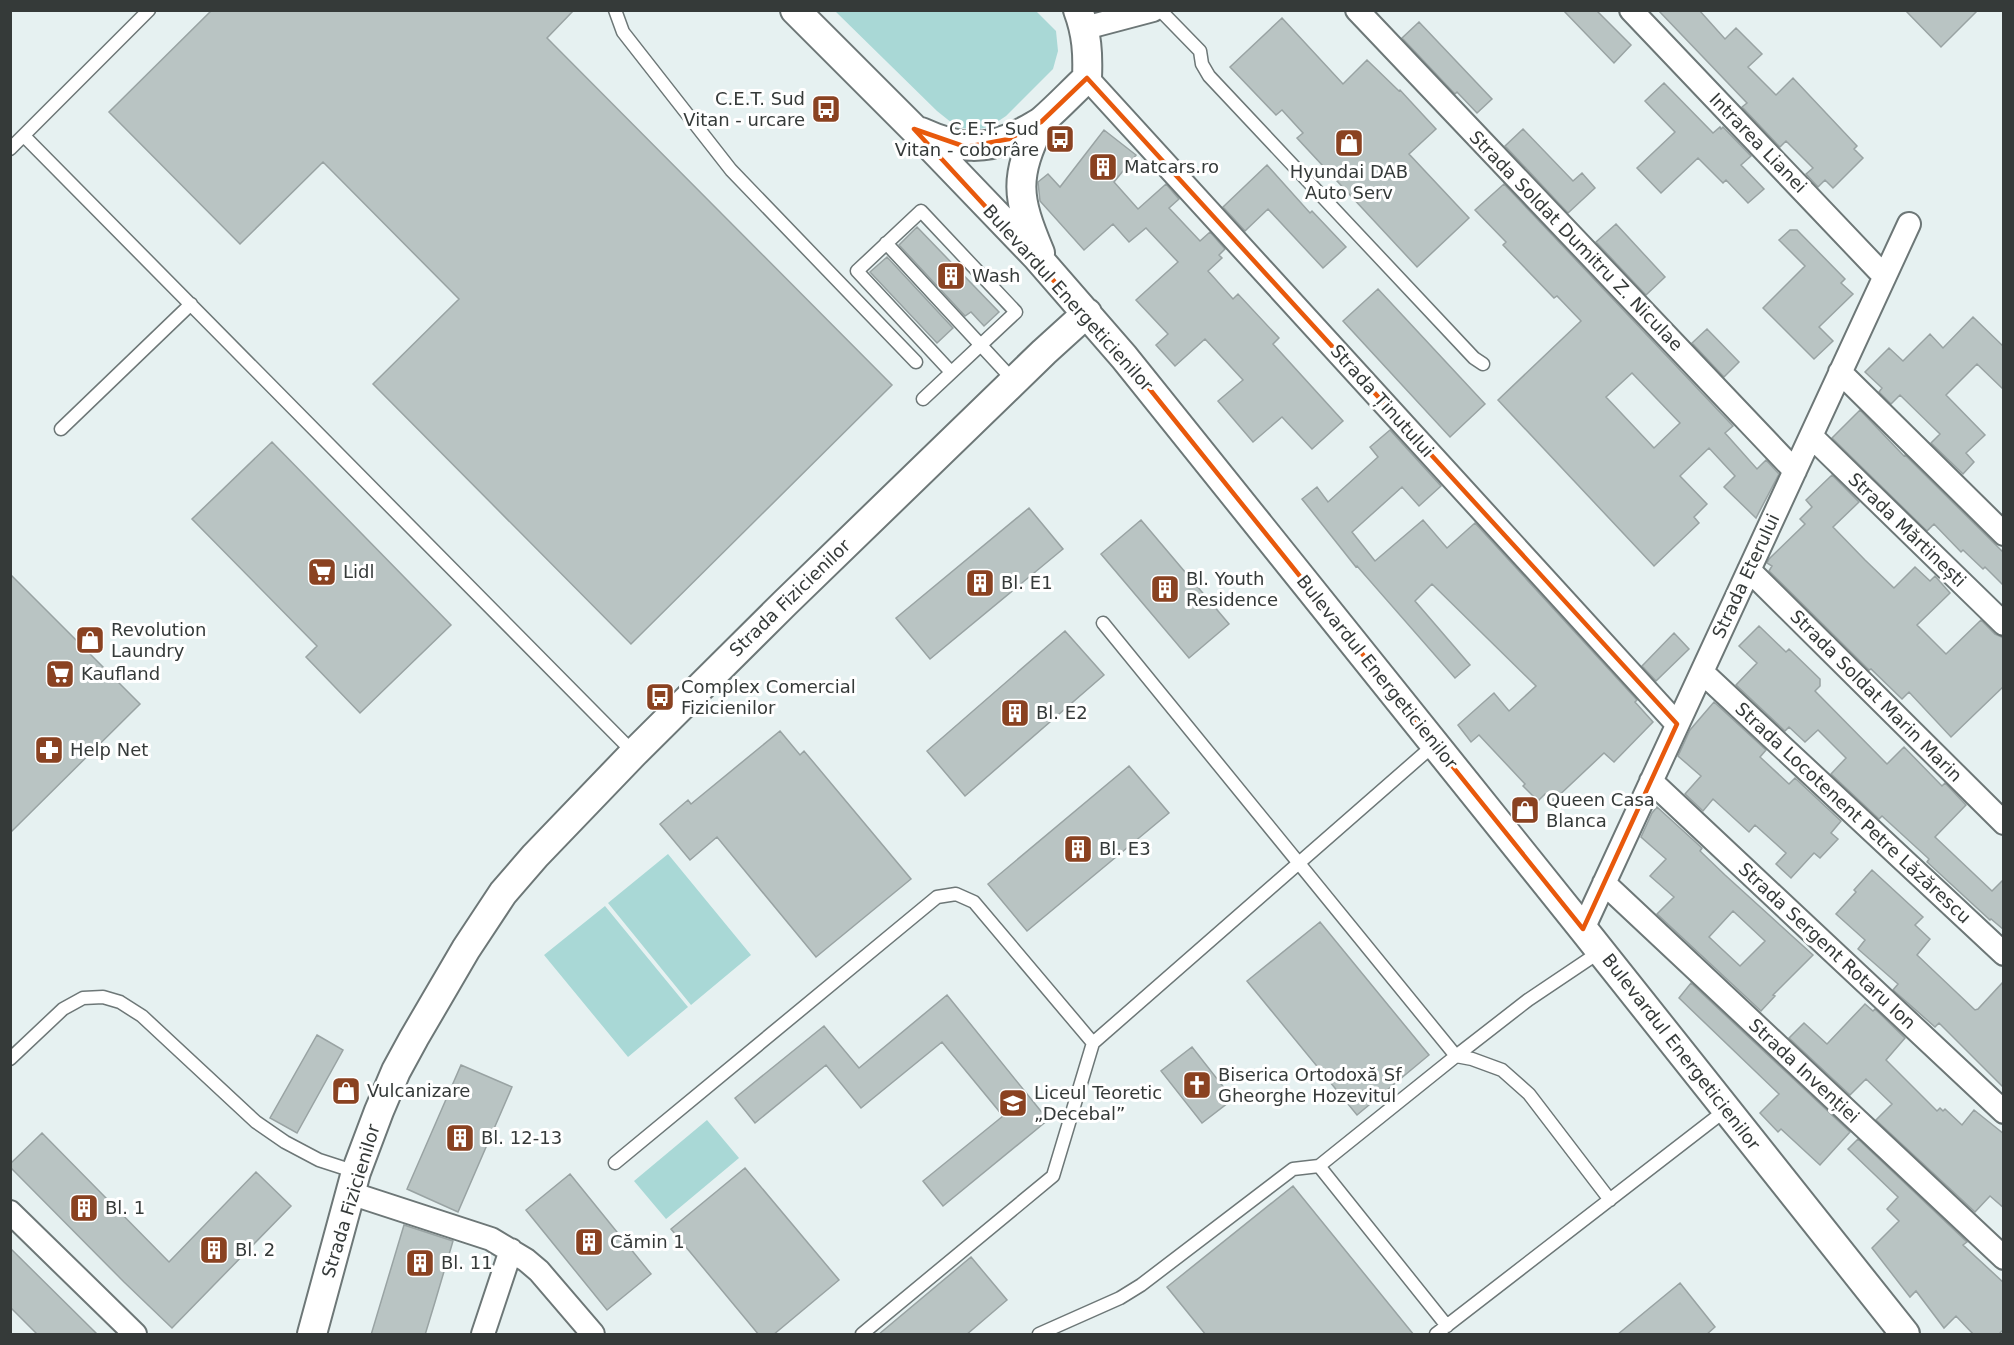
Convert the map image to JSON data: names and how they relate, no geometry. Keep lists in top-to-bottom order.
{
  "streets": {
    "street": [
      "Intrarea Lianei",
      "Strada Soldat Dumitru Z. Niculae",
      "Bulevardul Energeticienilor",
      "Strada Ținutului",
      "Strada Mărtinești",
      "Strada Eterului",
      "Strada Fizicienilor",
      "Strada Soldat Marin Marin",
      "Strada Locotenent Petre Lăzărescu",
      "Strada Sergent Rotaru Ion",
      "Strada Invenției"
    ]
  },
  "crossings": [
    ["Intrarea Lianei", "Strada Eterului"],
    ["Strada Soldat Dumitru Z. Niculae", "Strada Eterului"],
    ["Bulevardul Energeticienilor", "Strada Eterului"],
    ["Bulevardul Energeticienilor", "Strada Fizicienilor"],
    ["Strada Ținutului", "Strada Eterului"],
    ["Strada Mărtinești", "Strada Eterului"],
    ["Strada Eterului", "Strada Soldat Marin Marin"],
    ["Strada Eterului", "Strada Locotenent Petre Lăzărescu"],
    ["Strada Eterului", "Strada Sergent Rotaru Ion"],
    ["Strada Eterului", "Strada Invenției"]
  ],
  "places": {
    "bus stop": ["C.E.T. Sud Vitan - urcare", "C.E.T. Sud Vitan - coborâre", "Complex Comercial Fizicienilor"],
    "shop": [
      "Hyundai DAB Auto Serv",
      "Revolution Laundry",
      "Queen Casa Blanca",
      "Vulcanizare"
    ],
    "building": [
      "Matcars.ro",
      "Wash",
      "Bl. E1",
      "Bl. Youth Residence",
      "Bl. E2",
      "Bl. E3",
      "Bl. 12-13",
      "Bl. 1",
      "Cămin 1",
      "Bl. 2",
      "Bl. 11"
    ],
    "supermarket": ["Lidl", "Kaufland"],
    "pharmacy": ["Help Net"],
    "church": ["Biserica Ortodoxă Sf Gheorghe Hozevitul"],
    "school or university": ["Liceul Teoretic „Decebal”"]
  }
}
